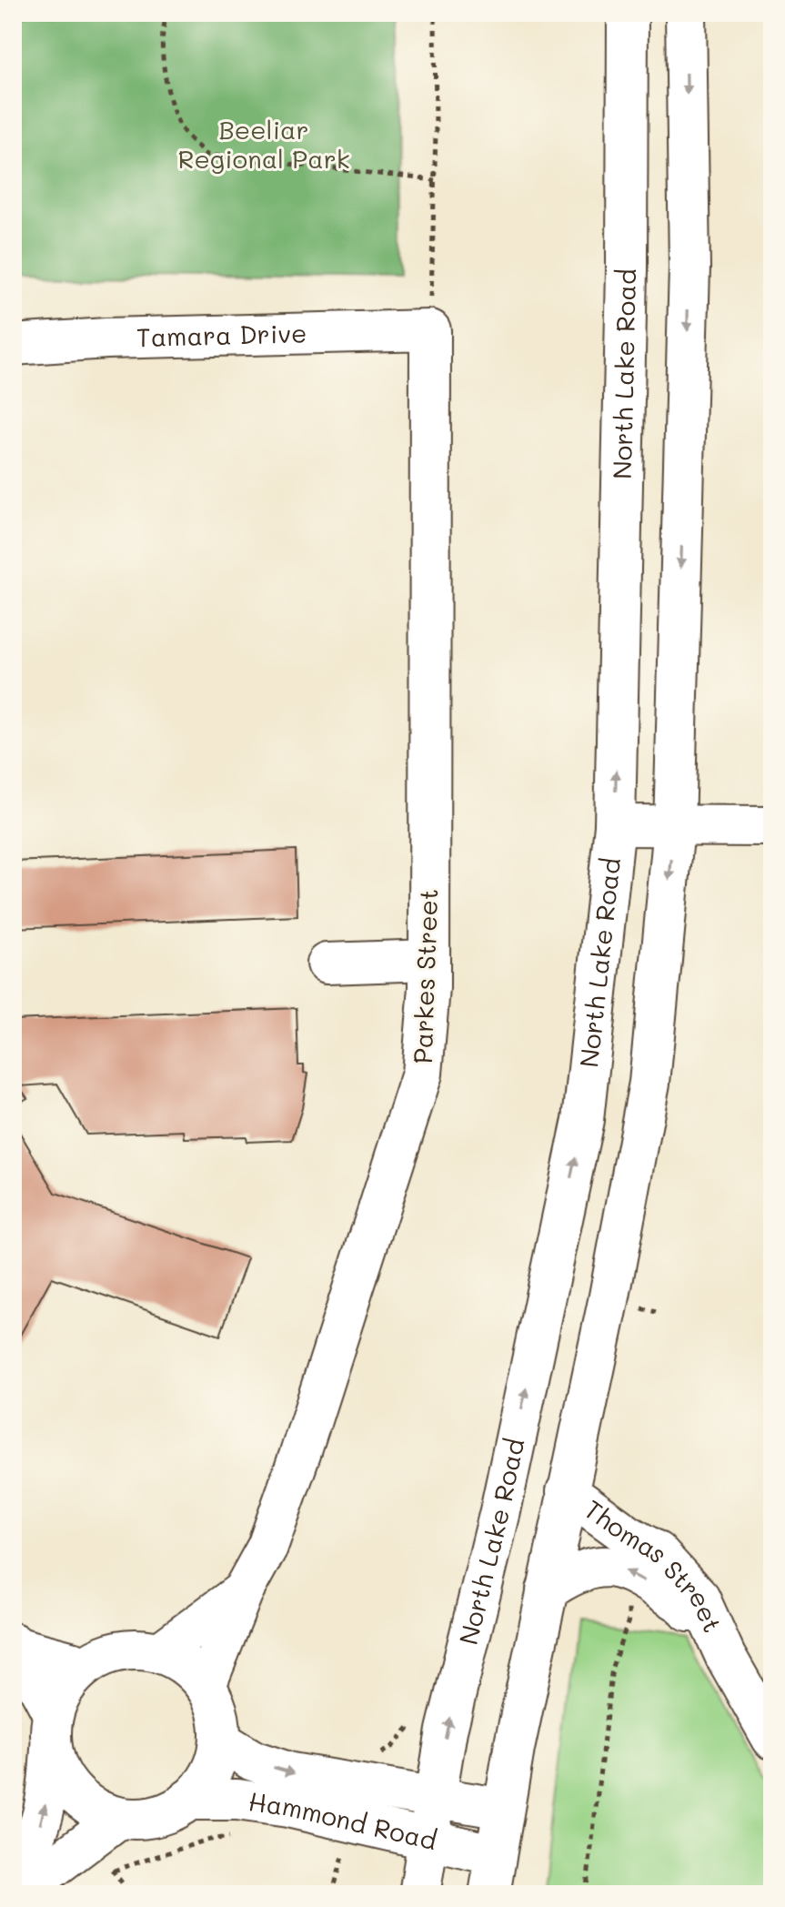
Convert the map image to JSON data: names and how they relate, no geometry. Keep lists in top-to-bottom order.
{
  "streets": {
    "main road": [
      "Tamara Drive",
      "North Lake Road",
      "Parkes Street",
      "Thomas Street",
      "Hammond Road"
    ]
  },
  "crossings": [
    ["Tamara Drive", "Parkes Street"],
    ["North Lake Road", "Hammond Road"],
    ["Parkes Street", "Hammond Road"]
  ],
  "parks": ["Beeliar Regional Park"]
}
